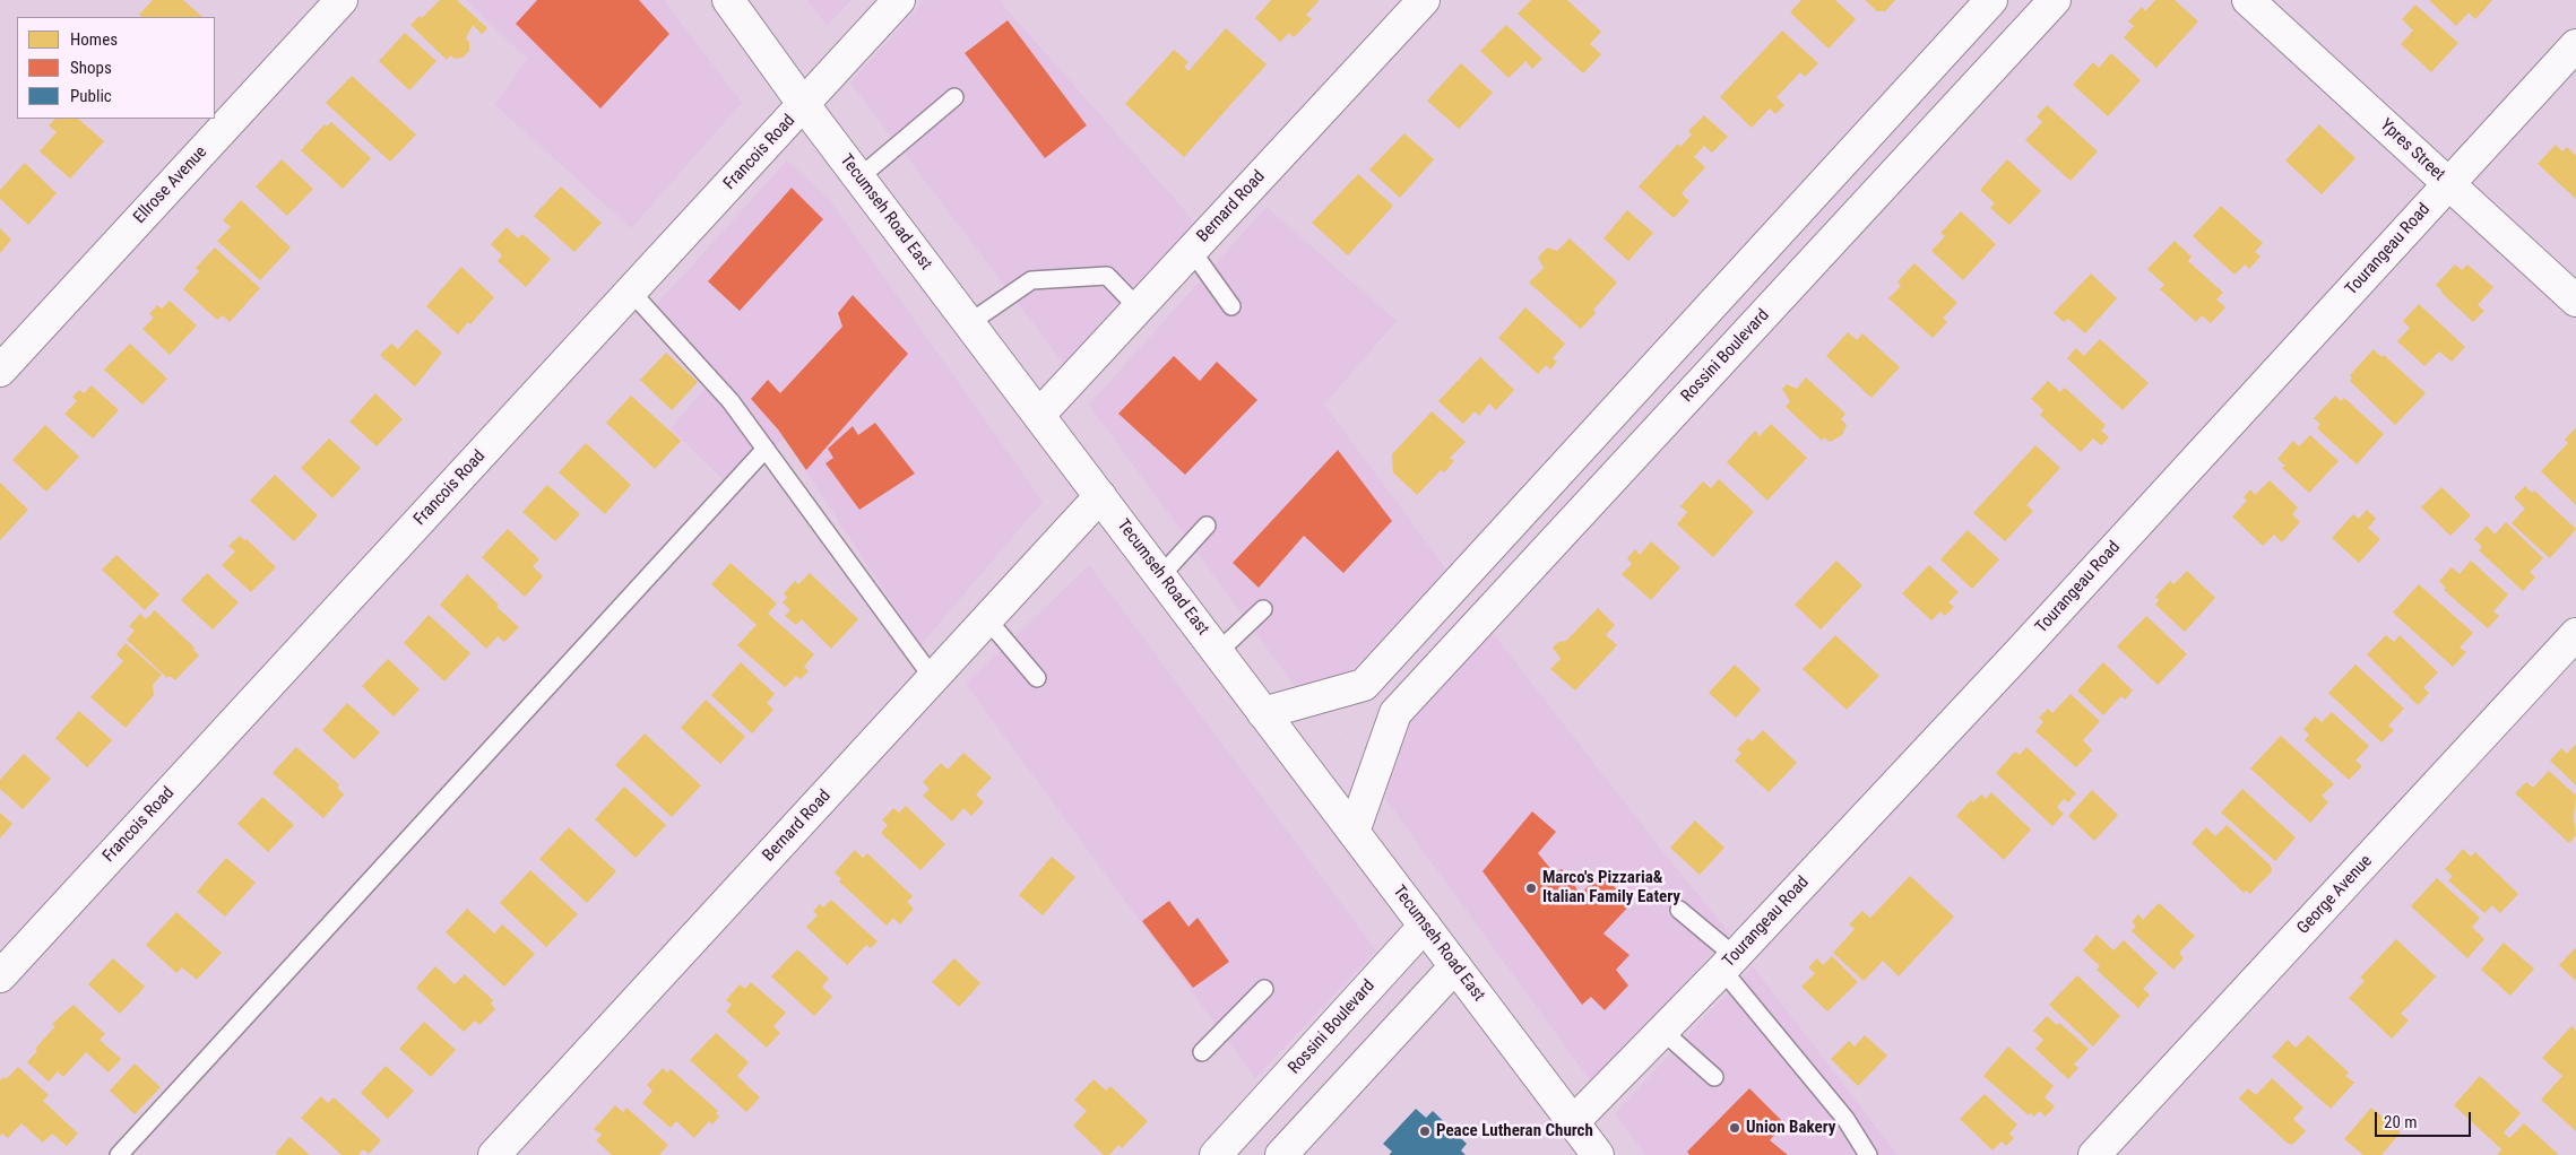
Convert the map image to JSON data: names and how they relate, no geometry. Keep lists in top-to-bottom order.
{
  "streets": {
    "street": [
      "Ypres Street",
      "Francois Road",
      "Ellrose Avenue",
      "Bernard Road",
      "Tecumseh Road East",
      "Tourangeau Road",
      "Rossini Boulevard",
      "George Avenue"
    ]
  },
  "crossings": [
    ["Ypres Street", "Tourangeau Road"],
    ["Francois Road", "Tecumseh Road East"],
    ["Bernard Road", "Tecumseh Road East"],
    ["Tecumseh Road East", "Tourangeau Road"],
    ["Tecumseh Road East", "Rossini Boulevard"]
  ],
  "places": ["Marco's Pizzaria& Italian Family Eatery", "Union Bakery", "Peace Lutheran Church"],
  "legend": ["Homes", "Shops", "Public"],
  "scale_bar": "20 m"
}
